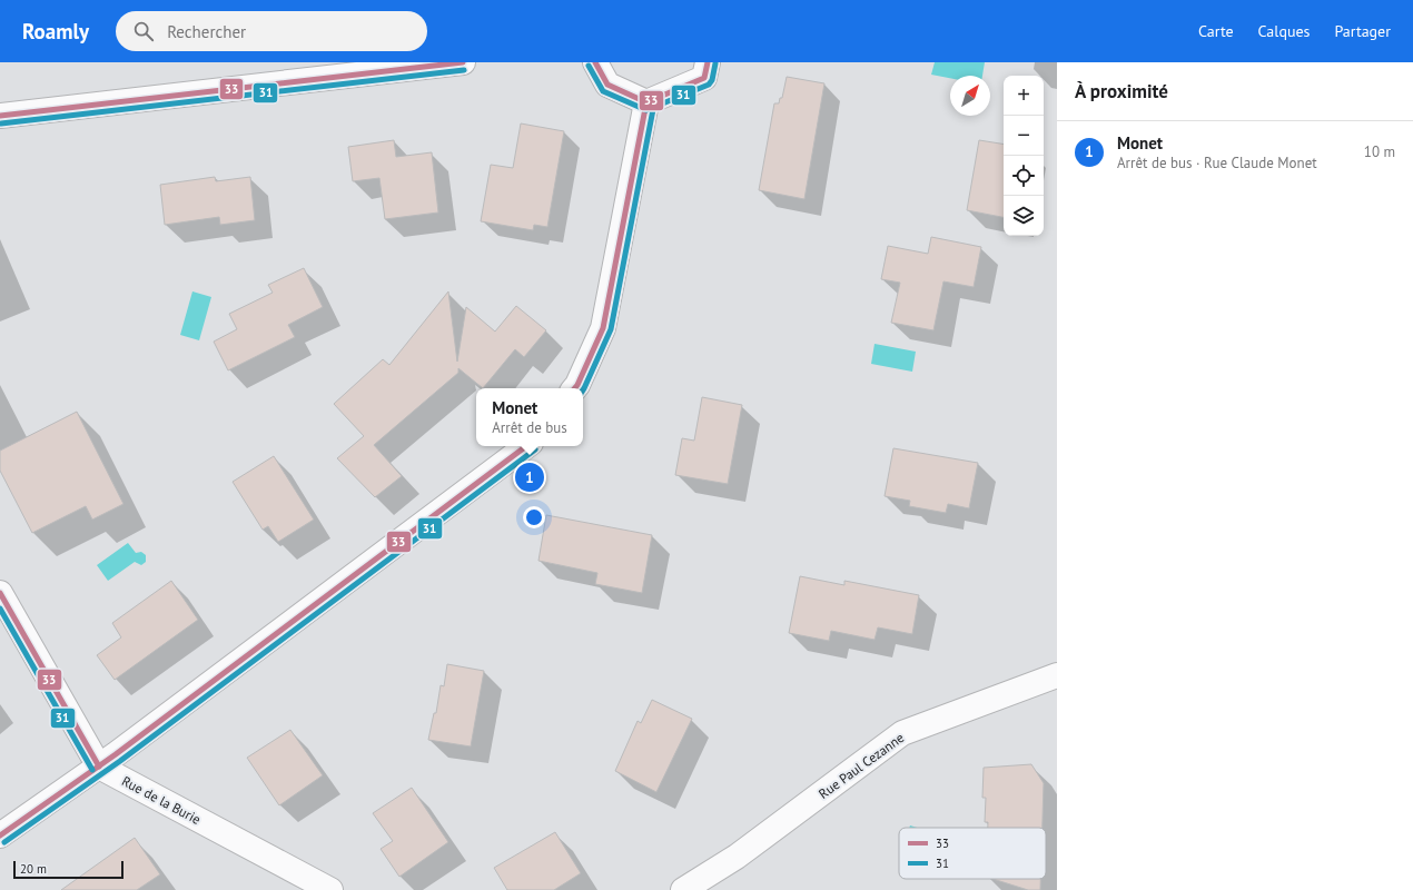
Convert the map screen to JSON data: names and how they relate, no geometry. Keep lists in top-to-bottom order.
{
  "streets": {
    "street": ["Rue Paul Cezanne", "Rue de la Burie"]
  },
  "lines": ["transit line 33", "transit line 31"],
  "legend": ["33", "31"],
  "scale_bar": "20 m",
  "north": "top right",
  "page": {
    "header": "Roamly",
    "search": "Rechercher",
    "nav": ["Carte", "Calques", "Partager"],
    "heading": "À proximité",
    "map_buttons": ["+", "−"],
    "list": [
      {
        "mark": "1",
        "name": "Monet",
        "note": "Arrêt de bus · Rue Claude Monet",
        "value": "10 m"
      }
    ],
    "popup": ["Monet", "Arrêt de bus"],
    "pins": "1",
    "scale": "20 m"
  }
}
